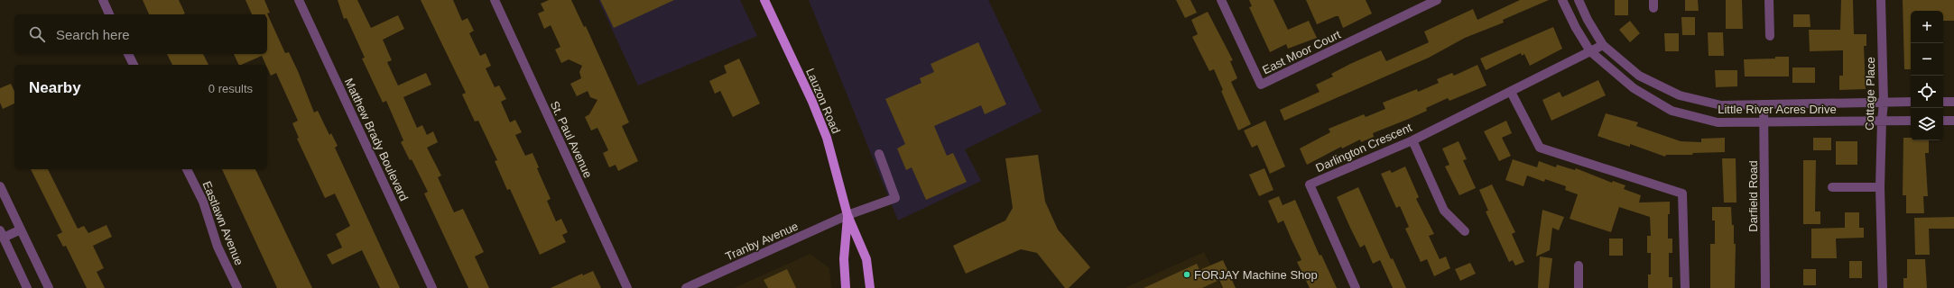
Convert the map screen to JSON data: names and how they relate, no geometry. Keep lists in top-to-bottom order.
{
  "streets": {
    "main road": ["Lauzon Road"],
    "street": [
      "East Moor Court",
      "Cottage Place",
      "Little River Acres Drive",
      "Matthew Brady Boulevard",
      "St. Paul Avenue",
      "Darlington Crescent",
      "Darfield Road",
      "Eastlawn Avenue",
      "Tranby Avenue"
    ]
  },
  "crossings": [
    ["Cottage Place", "Little River Acres Drive"],
    ["Lauzon Road", "Tranby Avenue"],
    ["Little River Acres Drive", "Darlington Crescent"],
    ["Little River Acres Drive", "Darfield Road"]
  ],
  "places": ["FORJAY Machine Shop"],
  "page": {
    "map_buttons": ["+", "−"],
    "search": "Search here",
    "heading": ["Nearby", "0 results"]
  }
}
